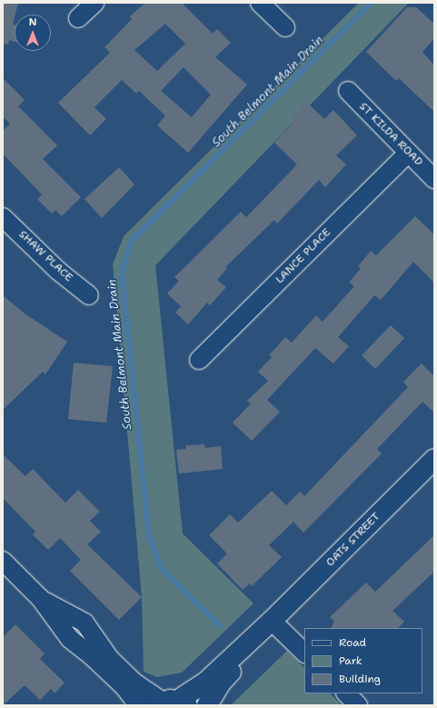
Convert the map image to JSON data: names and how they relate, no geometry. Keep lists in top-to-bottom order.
{
  "streets": {
    "street": [
      "ST KILDA ROAD",
      "SHAW PLACE",
      "LANCE PLACE",
      "OATS STREET"
    ]
  },
  "crossings": [
    ["ST KILDA ROAD", "LANCE PLACE"]
  ],
  "water": ["South Belmont Main Drain"],
  "legend": ["Road", "Park", "Building"],
  "north": "top"
}
